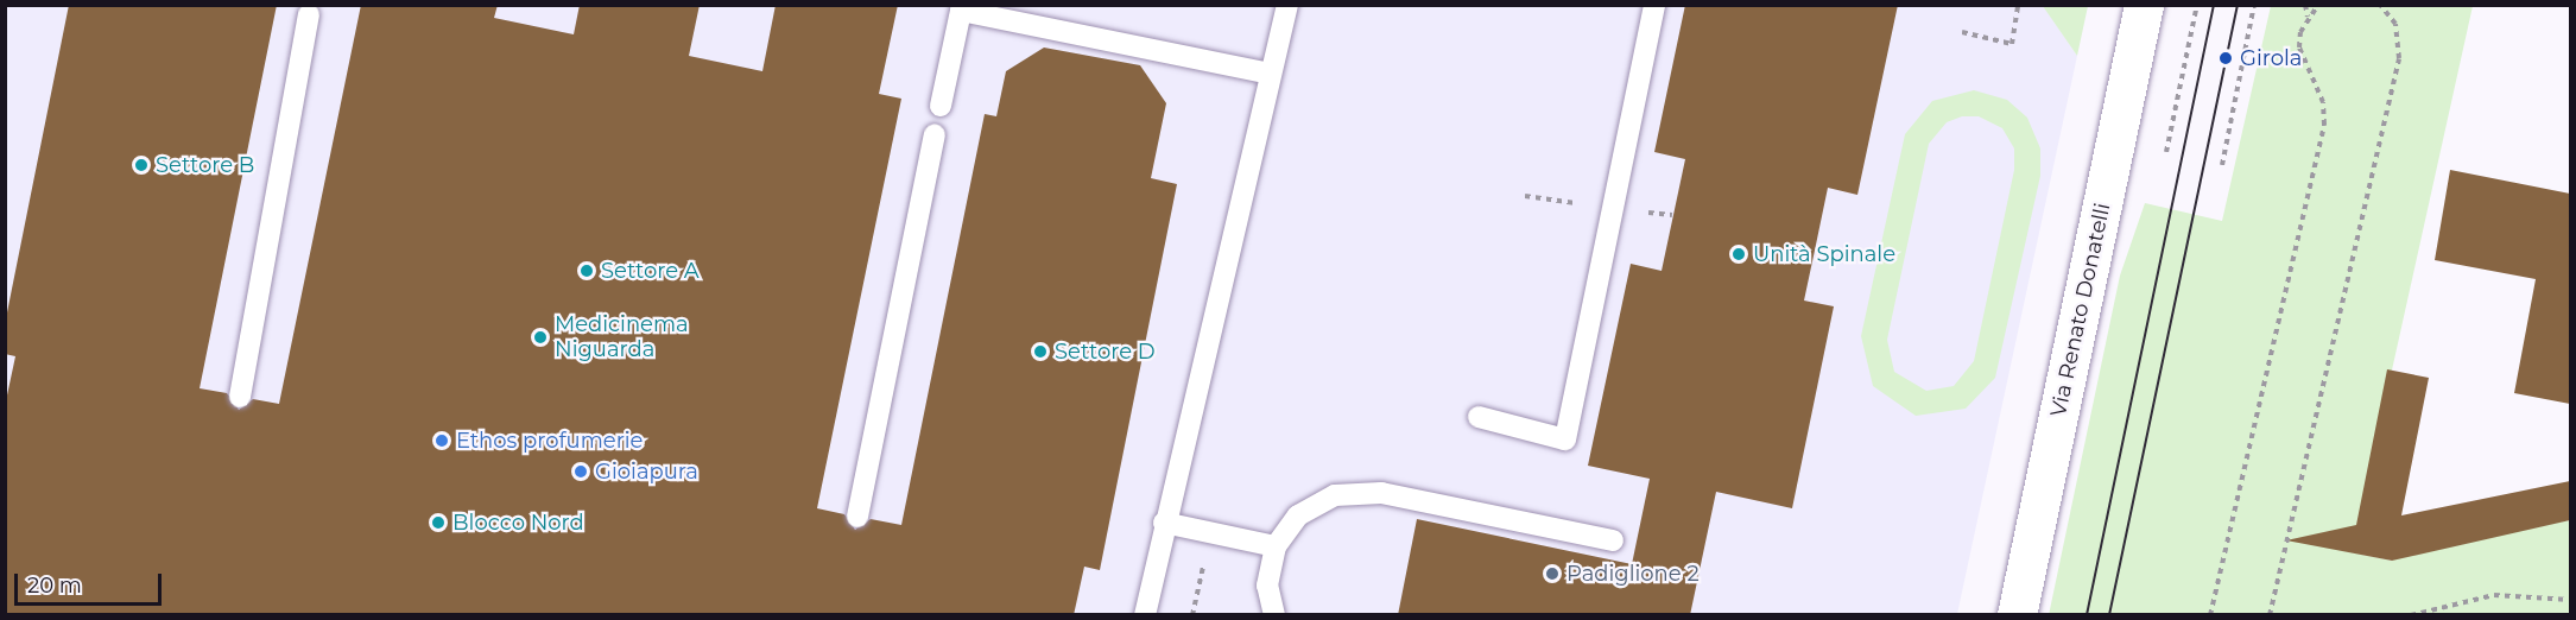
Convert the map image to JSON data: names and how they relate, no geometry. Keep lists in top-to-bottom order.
{
  "streets": {
    "main road": ["Via Renato Donatelli"]
  },
  "places": [
    "Girola",
    "Settore B",
    "Unità Spinale",
    "Settore A",
    "Medicinema Niguarda",
    "Settore D",
    "Ethos profumerie",
    "Gioiapura",
    "Blocco Nord",
    "Padiglione 2"
  ],
  "scale_bar": "20 m"
}
